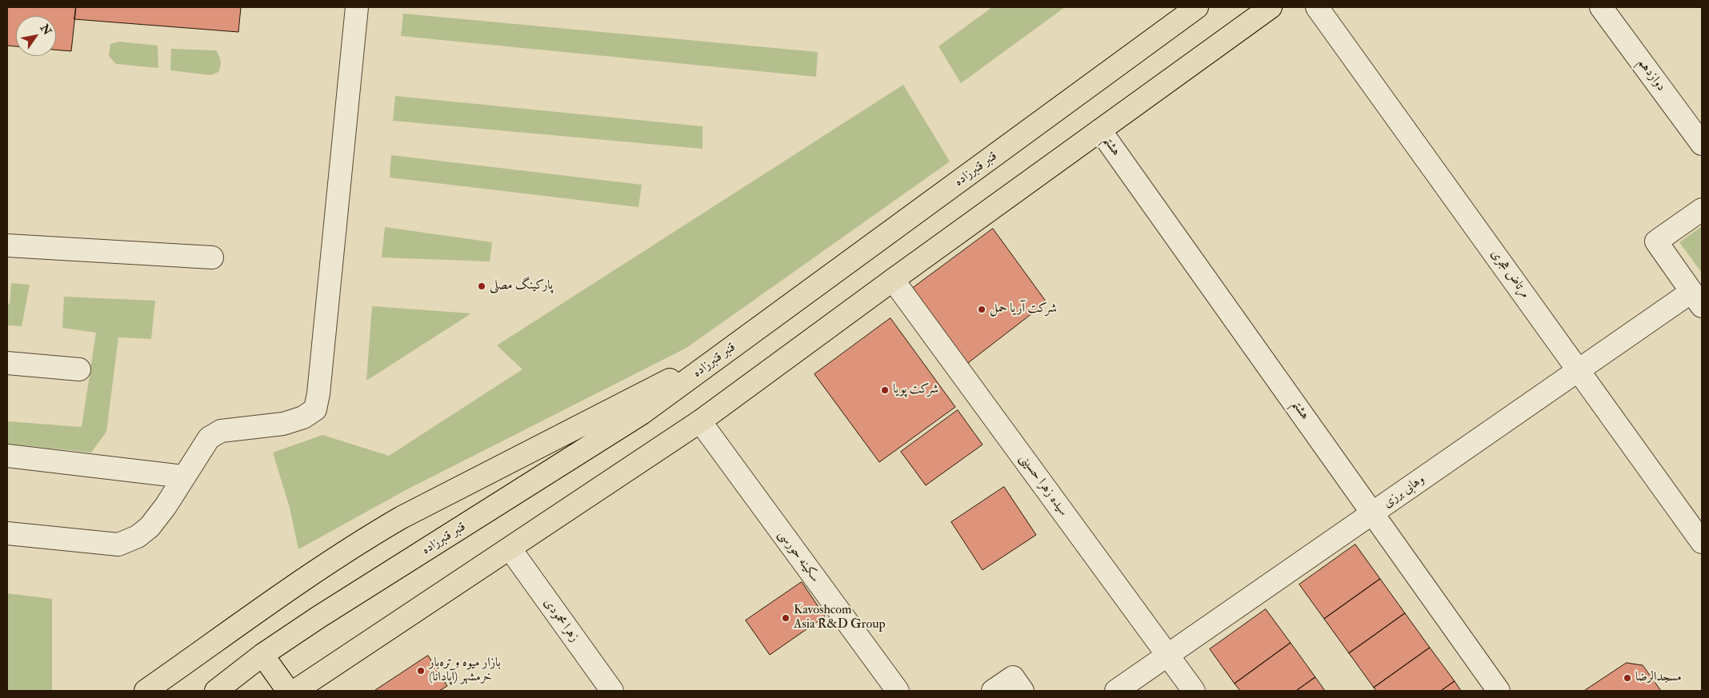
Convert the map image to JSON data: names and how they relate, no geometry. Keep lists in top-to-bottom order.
{
  "streets": {
    "main road": ["قنبر قنبرزاده"],
    "street": [
      "دوازدهم",
      "هشتم",
      "مرتاض هجری",
      "سیده زهرا حسینی",
      "وهابی برزی",
      "سکینه حورسی",
      "زهرا محمودی"
    ]
  },
  "crossings": [
    ["هشتم", "وهابی برزی"],
    ["مرتاض هجری", "وهابی برزی"],
    ["سیده زهرا حسینی", "وهابی برزی"]
  ],
  "places": [
    "پارکینگ مصلی",
    "شرکت آریا حمل",
    "شرکت پویا",
    "Kavoshcom Asia R&D Group",
    "بازار میوه و تره‌بار خرمشهر (آپادانا)",
    "مسجدالرضا"
  ],
  "north": "top right"
}
